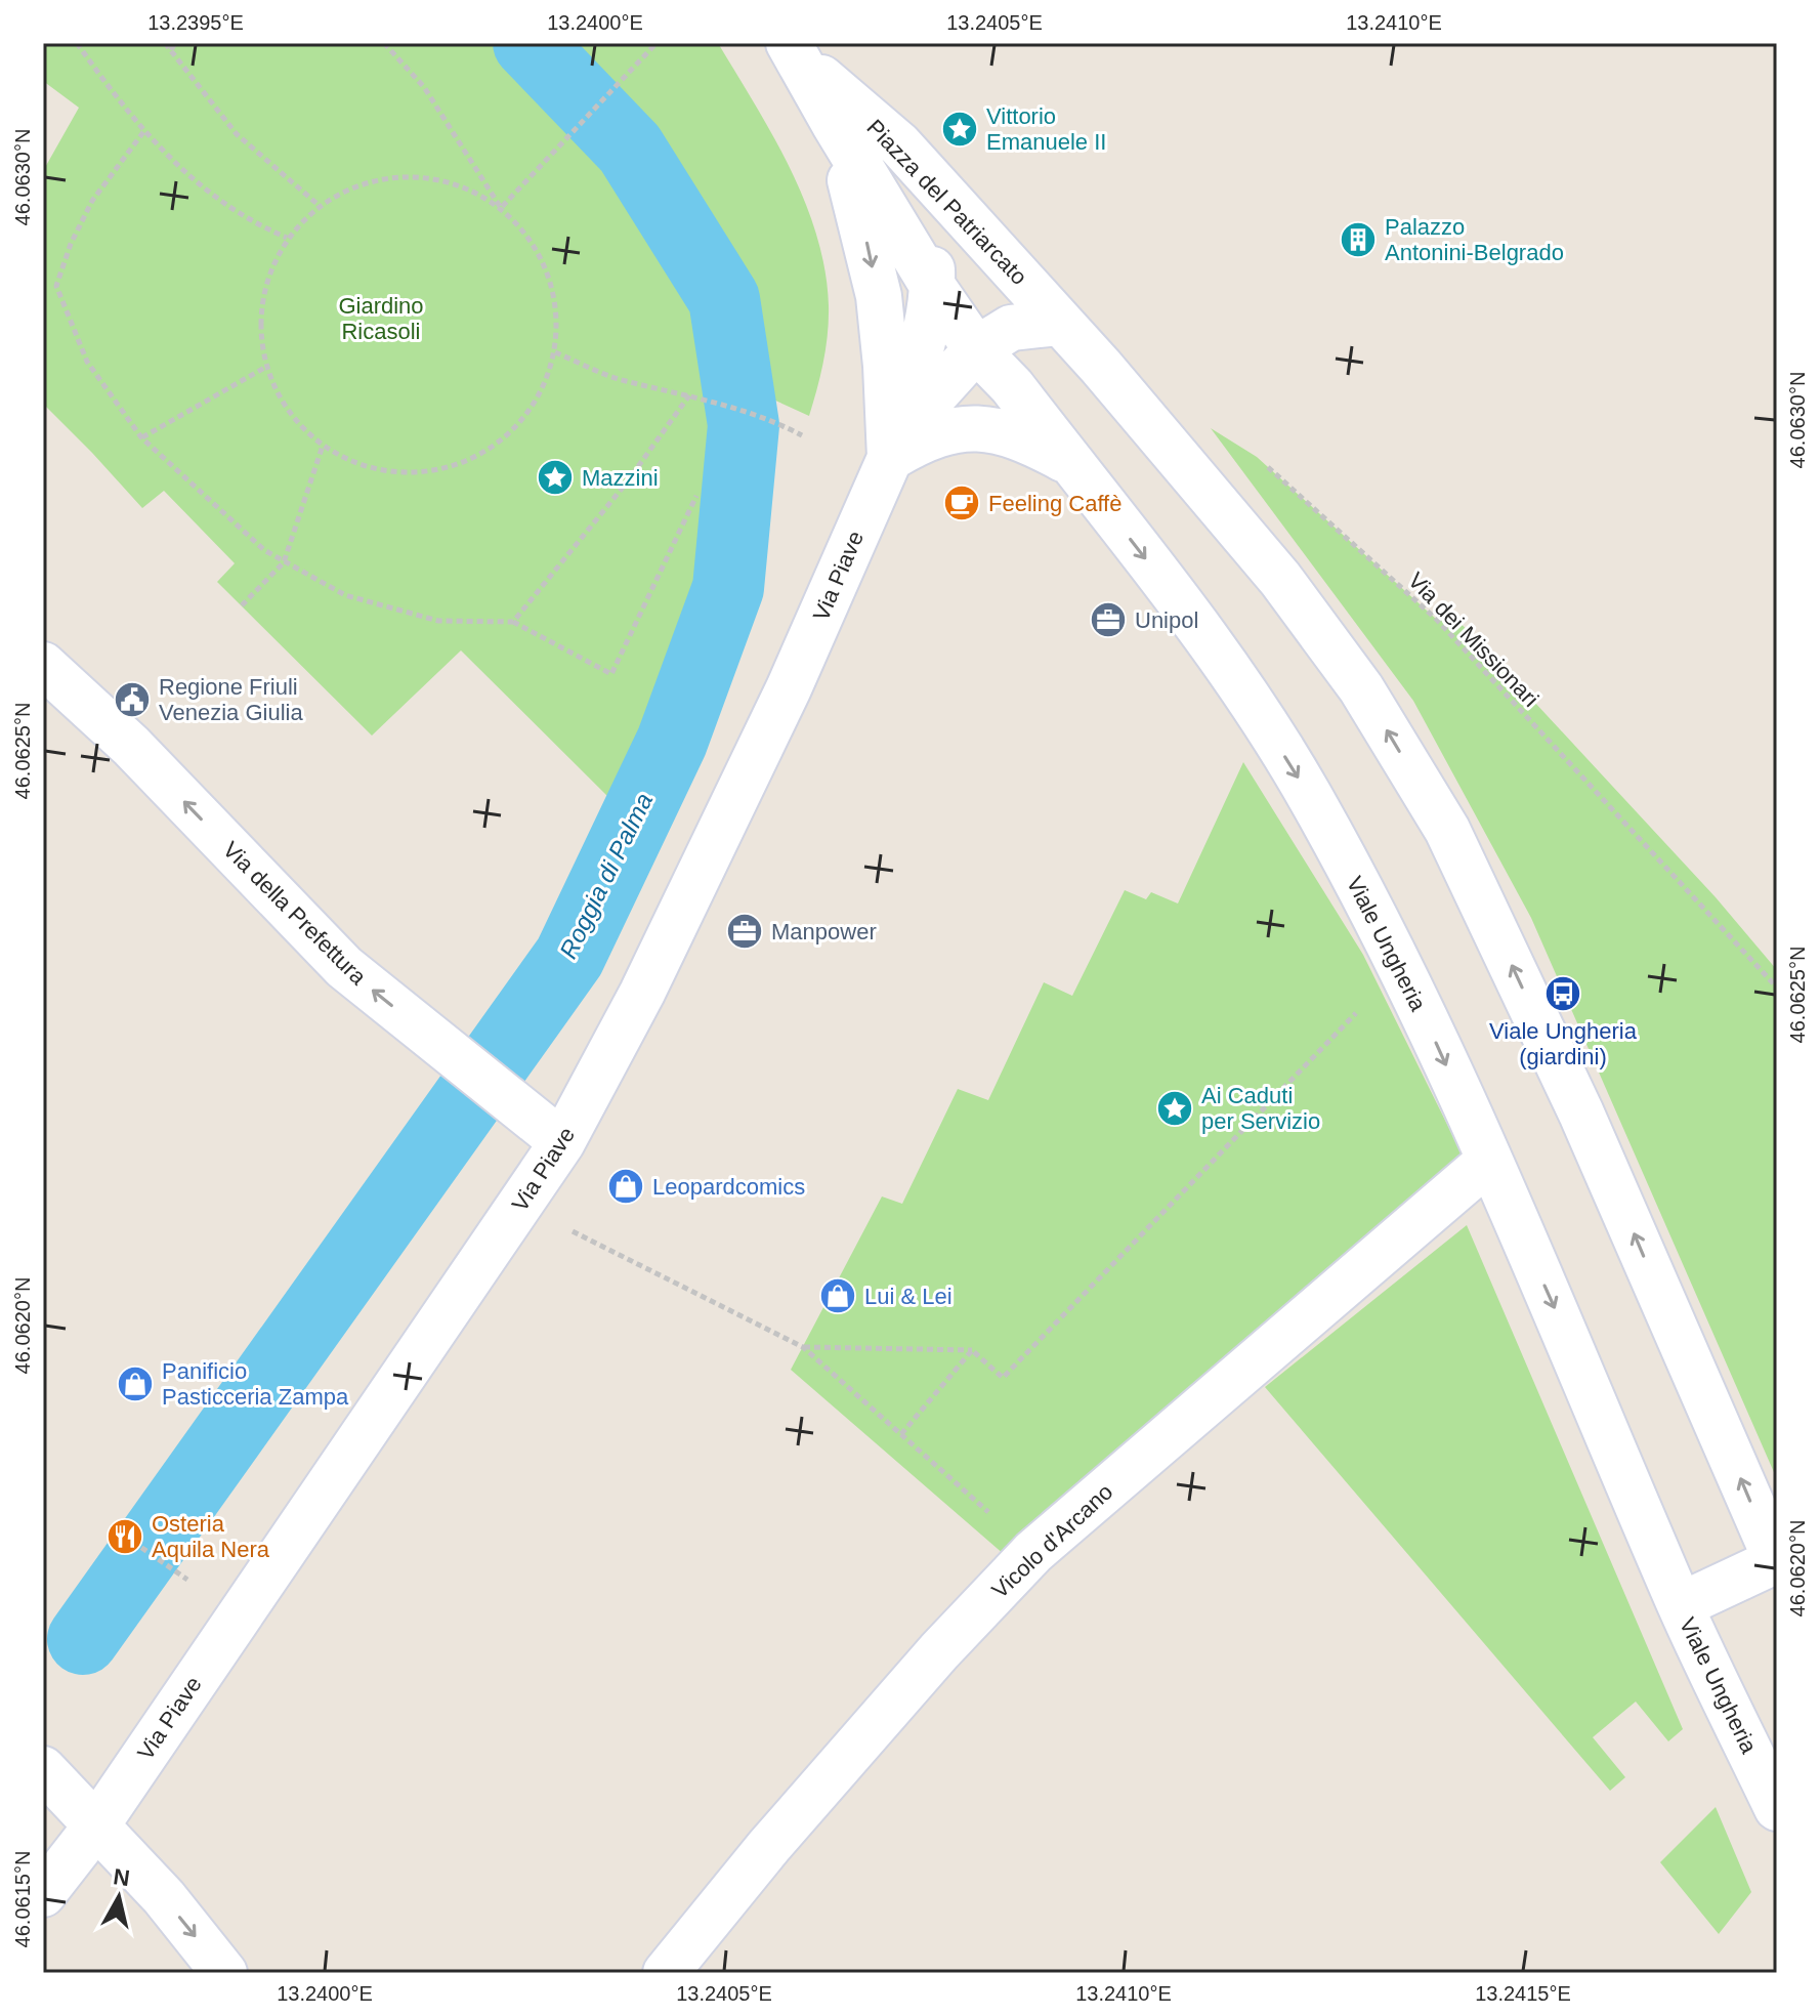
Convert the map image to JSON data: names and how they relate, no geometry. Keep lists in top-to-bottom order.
{
  "streets": {
    "street": [
      "Piazza del Patriarcato",
      "Via Piave",
      "Via della Prefettura",
      "Viale Ungheria",
      "Vicolo d'Arcano"
    ],
    "path": ["Via dei Missionari"]
  },
  "crossings": [
    ["Piazza del Patriarcato", "Viale Ungheria"],
    ["Via Piave", "Via della Prefettura"],
    ["Viale Ungheria", "Vicolo d'Arcano"]
  ],
  "one_way": ["Via della Prefettura"],
  "water": ["Roggia di Palma"],
  "parks": ["Giardino Ricasoli"],
  "places": {
    "place": ["Vittorio Emanuele II", "Mazzini", "Ai Caduti per Servizio"],
    "building": ["Palazzo Antonini-Belgrado"],
    "cafe": ["Feeling Caffè"],
    "office": ["Unipol", "Manpower"],
    "public building": ["Regione Friuli Venezia Giulia"],
    "bus stop": ["Viale Ungheria (giardini)"],
    "shop": ["Leopardcomics", "Lui & Lei", "Panificio Pasticceria Zampa"],
    "restaurant": ["Osteria Aquila Nera"]
  },
  "north": "top",
  "coordinates": [
    "13.2395°E",
    "13.2400°E",
    "13.2405°E",
    "13.2410°E",
    "46.0630°N",
    "46.0625°N",
    "46.0620°N",
    "46.0615°N",
    "13.2415°E"
  ]
}
